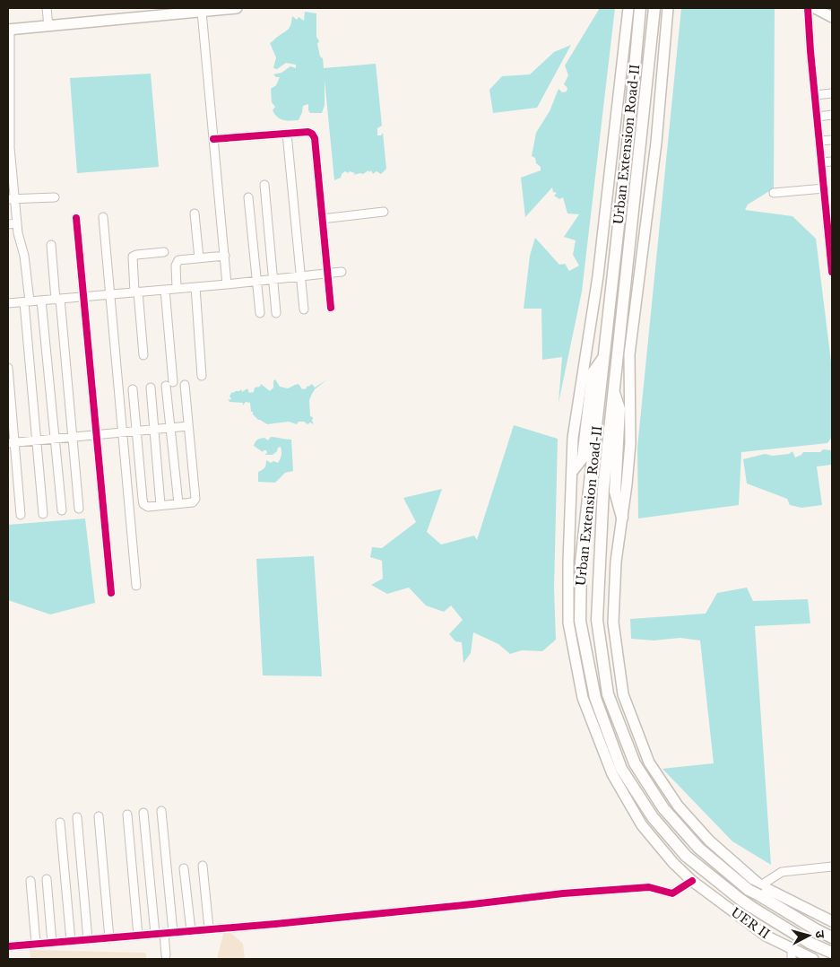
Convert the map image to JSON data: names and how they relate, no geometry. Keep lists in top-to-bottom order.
{
  "streets": {
    "highway": ["Urban Extension Road-II"],
    "main road": ["UER II"]
  },
  "north": "right"
}
